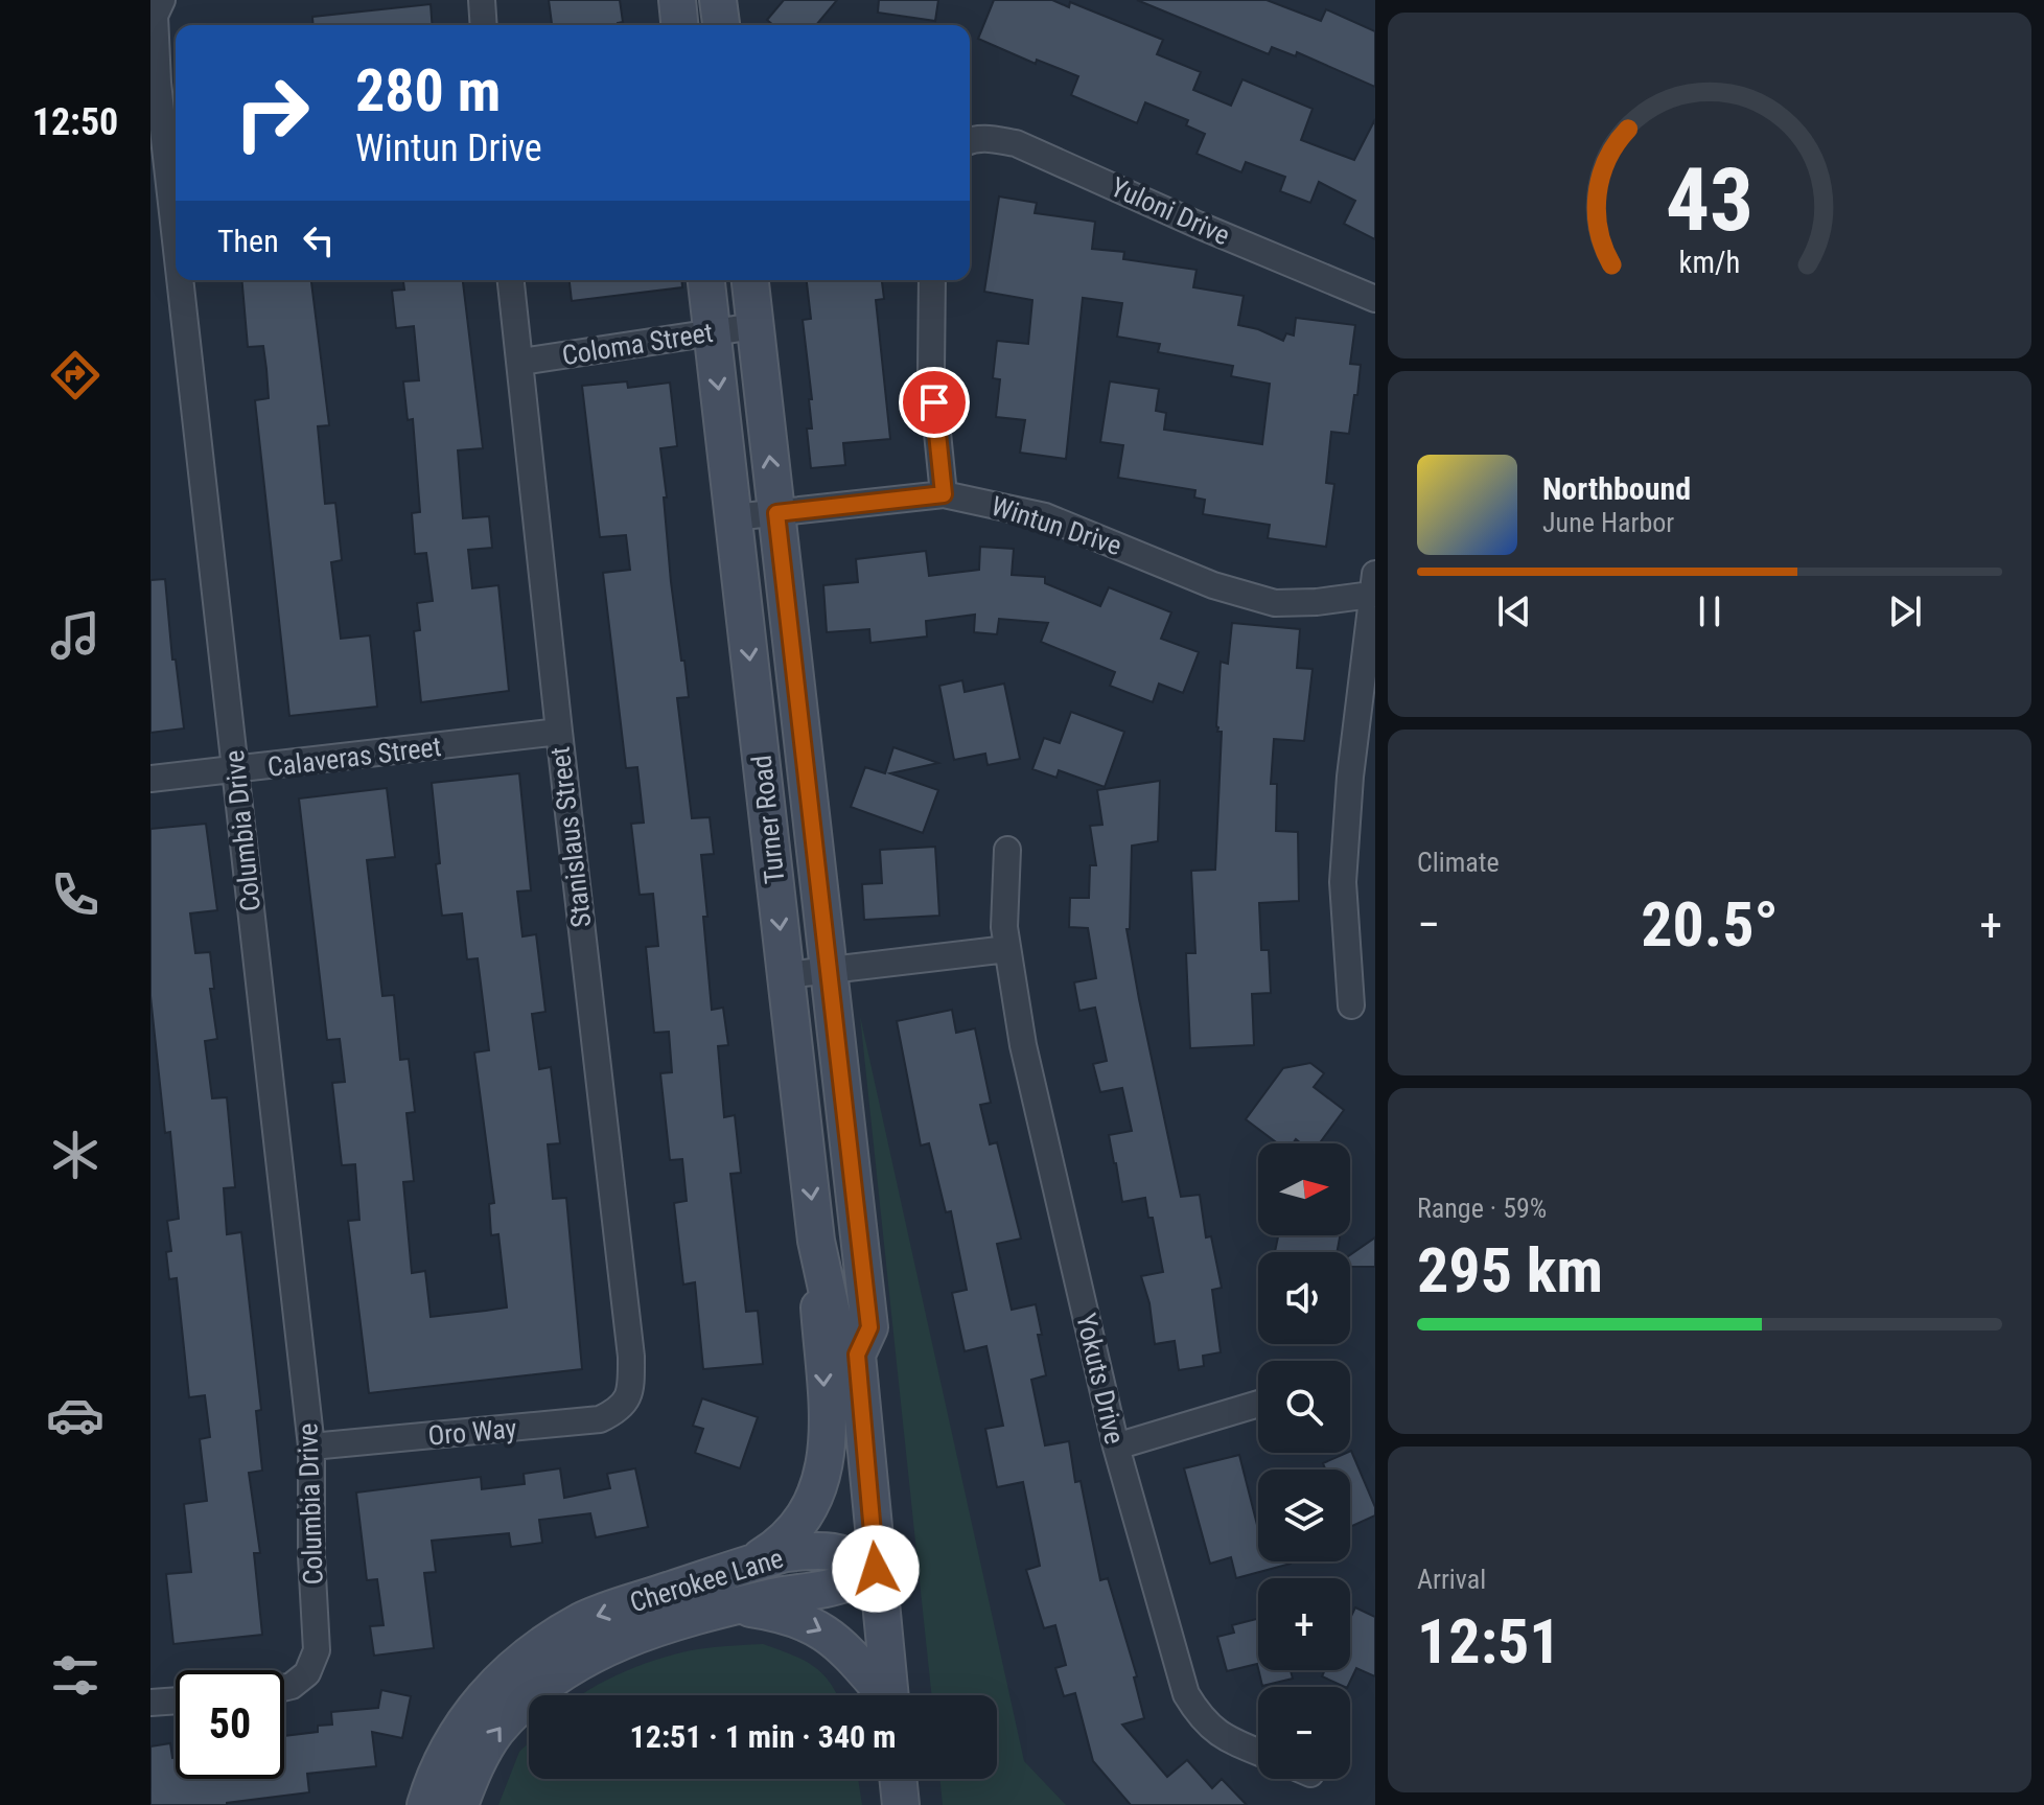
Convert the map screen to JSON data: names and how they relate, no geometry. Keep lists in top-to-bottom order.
{
  "streets": {
    "main road": ["Turner Road", "Cherokee Lane"],
    "street": [
      "Yuloni Drive",
      "Coloma Street",
      "Wintun Drive",
      "Calaveras Street",
      "Columbia Drive",
      "Stanislaus Street",
      "Yokuts Drive",
      "Oro Way"
    ]
  },
  "crossings": [
    ["Coloma Street", "Turner Road"],
    ["Coloma Street", "Stanislaus Street"],
    ["Wintun Drive", "Turner Road"],
    ["Calaveras Street", "Columbia Drive"],
    ["Calaveras Street", "Stanislaus Street"],
    ["Turner Road", "Cherokee Lane"],
    ["Columbia Drive", "Oro Way"],
    ["Stanislaus Street", "Oro Way"]
  ],
  "north": "right",
  "page": {
    "tabs": "12:50",
    "turn": ["280 m", "Wintun Drive"],
    "then": "Then",
    "song": ["Northbound", "June Harbor"],
    "tile": [
      "Climate",
      ["Range · 59%", "295 km"],
      ["Arrival", "12:51"]
    ],
    "heat": ["−", "20.5°", "+"],
    "map_buttons": ["+", "−"],
    "limit": "50",
    "trip": "12:51 · 1 min · 340 m",
    "gauge": ["43", "km/h"]
  }
}
